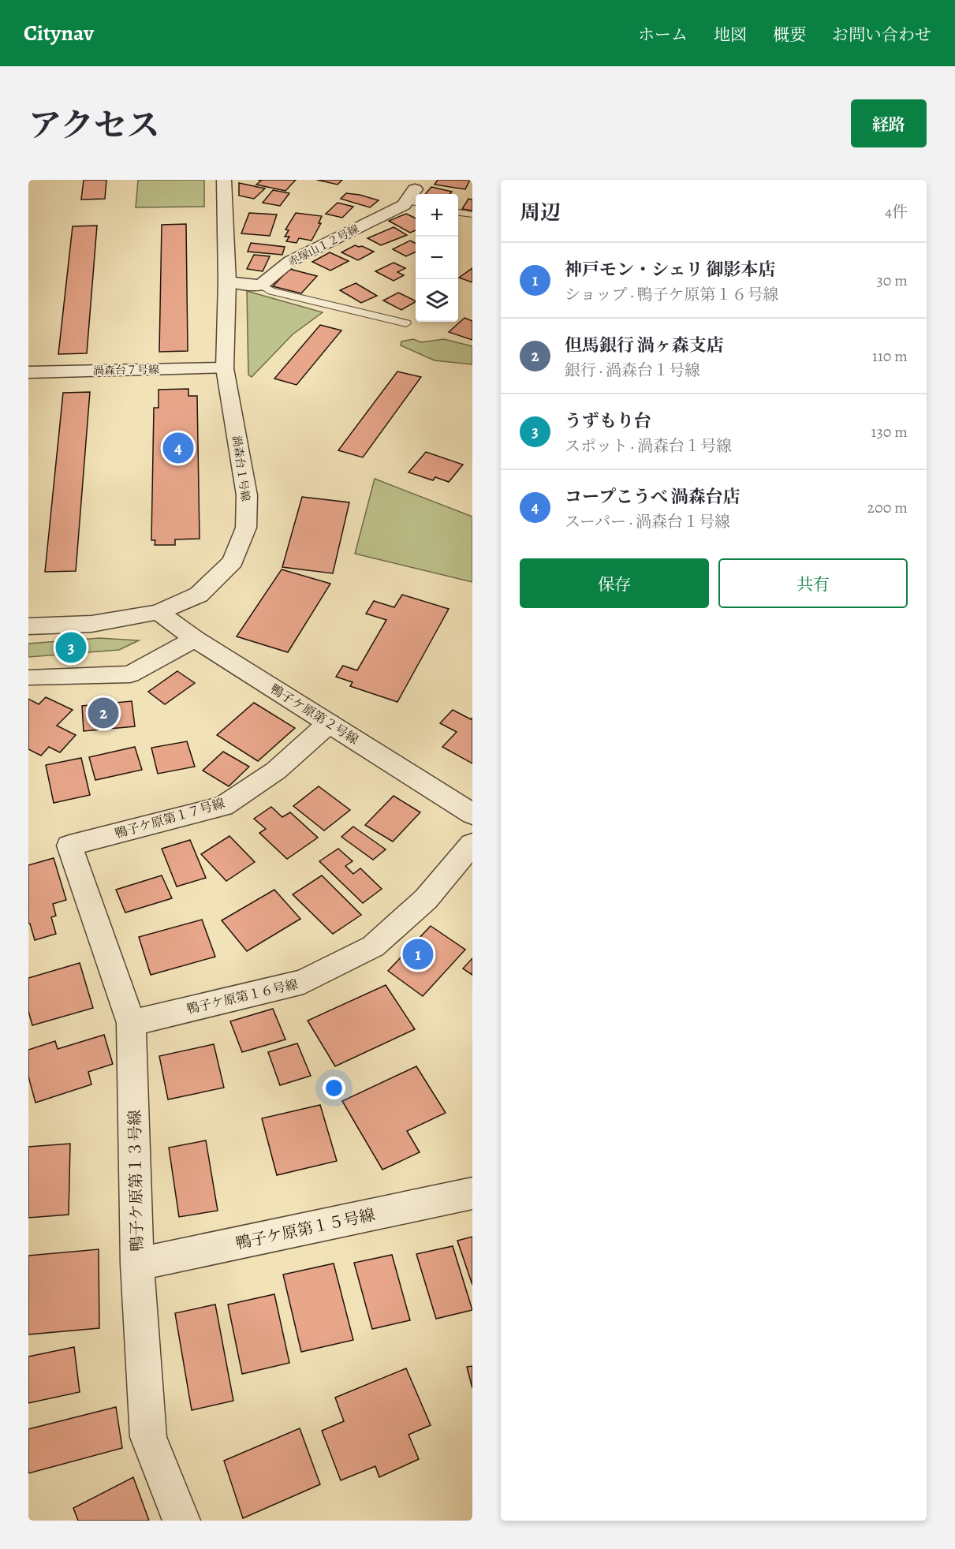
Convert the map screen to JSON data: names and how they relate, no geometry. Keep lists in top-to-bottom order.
{
  "streets": {
    "street": [
      "赤塚山１２号線",
      "渦森台７号線",
      "渦森台１号線",
      "鴨子ケ原第２号線",
      "鴨子ケ原第１７号線",
      "鴨子ケ原第１６号線",
      "鴨子ケ原第１３号線",
      "鴨子ケ原第１５号線"
    ]
  },
  "crossings": [
    ["渦森台７号線", "渦森台１号線"],
    ["渦森台１号線", "鴨子ケ原第２号線"],
    ["鴨子ケ原第２号線", "鴨子ケ原第１７号線"],
    ["鴨子ケ原第１７号線", "鴨子ケ原第１３号線"],
    ["鴨子ケ原第１６号線", "鴨子ケ原第１３号線"],
    ["鴨子ケ原第１３号線", "鴨子ケ原第１５号線"]
  ],
  "page": {
    "header": "Citynav",
    "nav": [
      "ホーム",
      "地図",
      "概要",
      "お問い合わせ"
    ],
    "title": "アクセス",
    "buttons": [
      "経路",
      ["保存", "共有"]
    ],
    "heading": ["周辺", "4件"],
    "map_buttons": ["+", "−"],
    "list": [
      {
        "mark": "1",
        "name": "神戸モン・シェリ 御影本店",
        "note": "ショップ · 鴨子ケ原第１６号線",
        "value": "30 m"
      },
      {
        "mark": "2",
        "name": "但馬銀行 渦ヶ森支店",
        "note": "銀行 · 渦森台１号線",
        "value": "110 m"
      },
      {
        "mark": "3",
        "name": "うずもり台",
        "note": "スポット · 渦森台１号線",
        "value": "130 m"
      },
      {
        "mark": "4",
        "name": "コープこうべ 渦森台店",
        "note": "スーパー · 渦森台１号線",
        "value": "200 m"
      }
    ],
    "pins": [
      "4",
      "3",
      "2",
      "1"
    ]
  }
}
